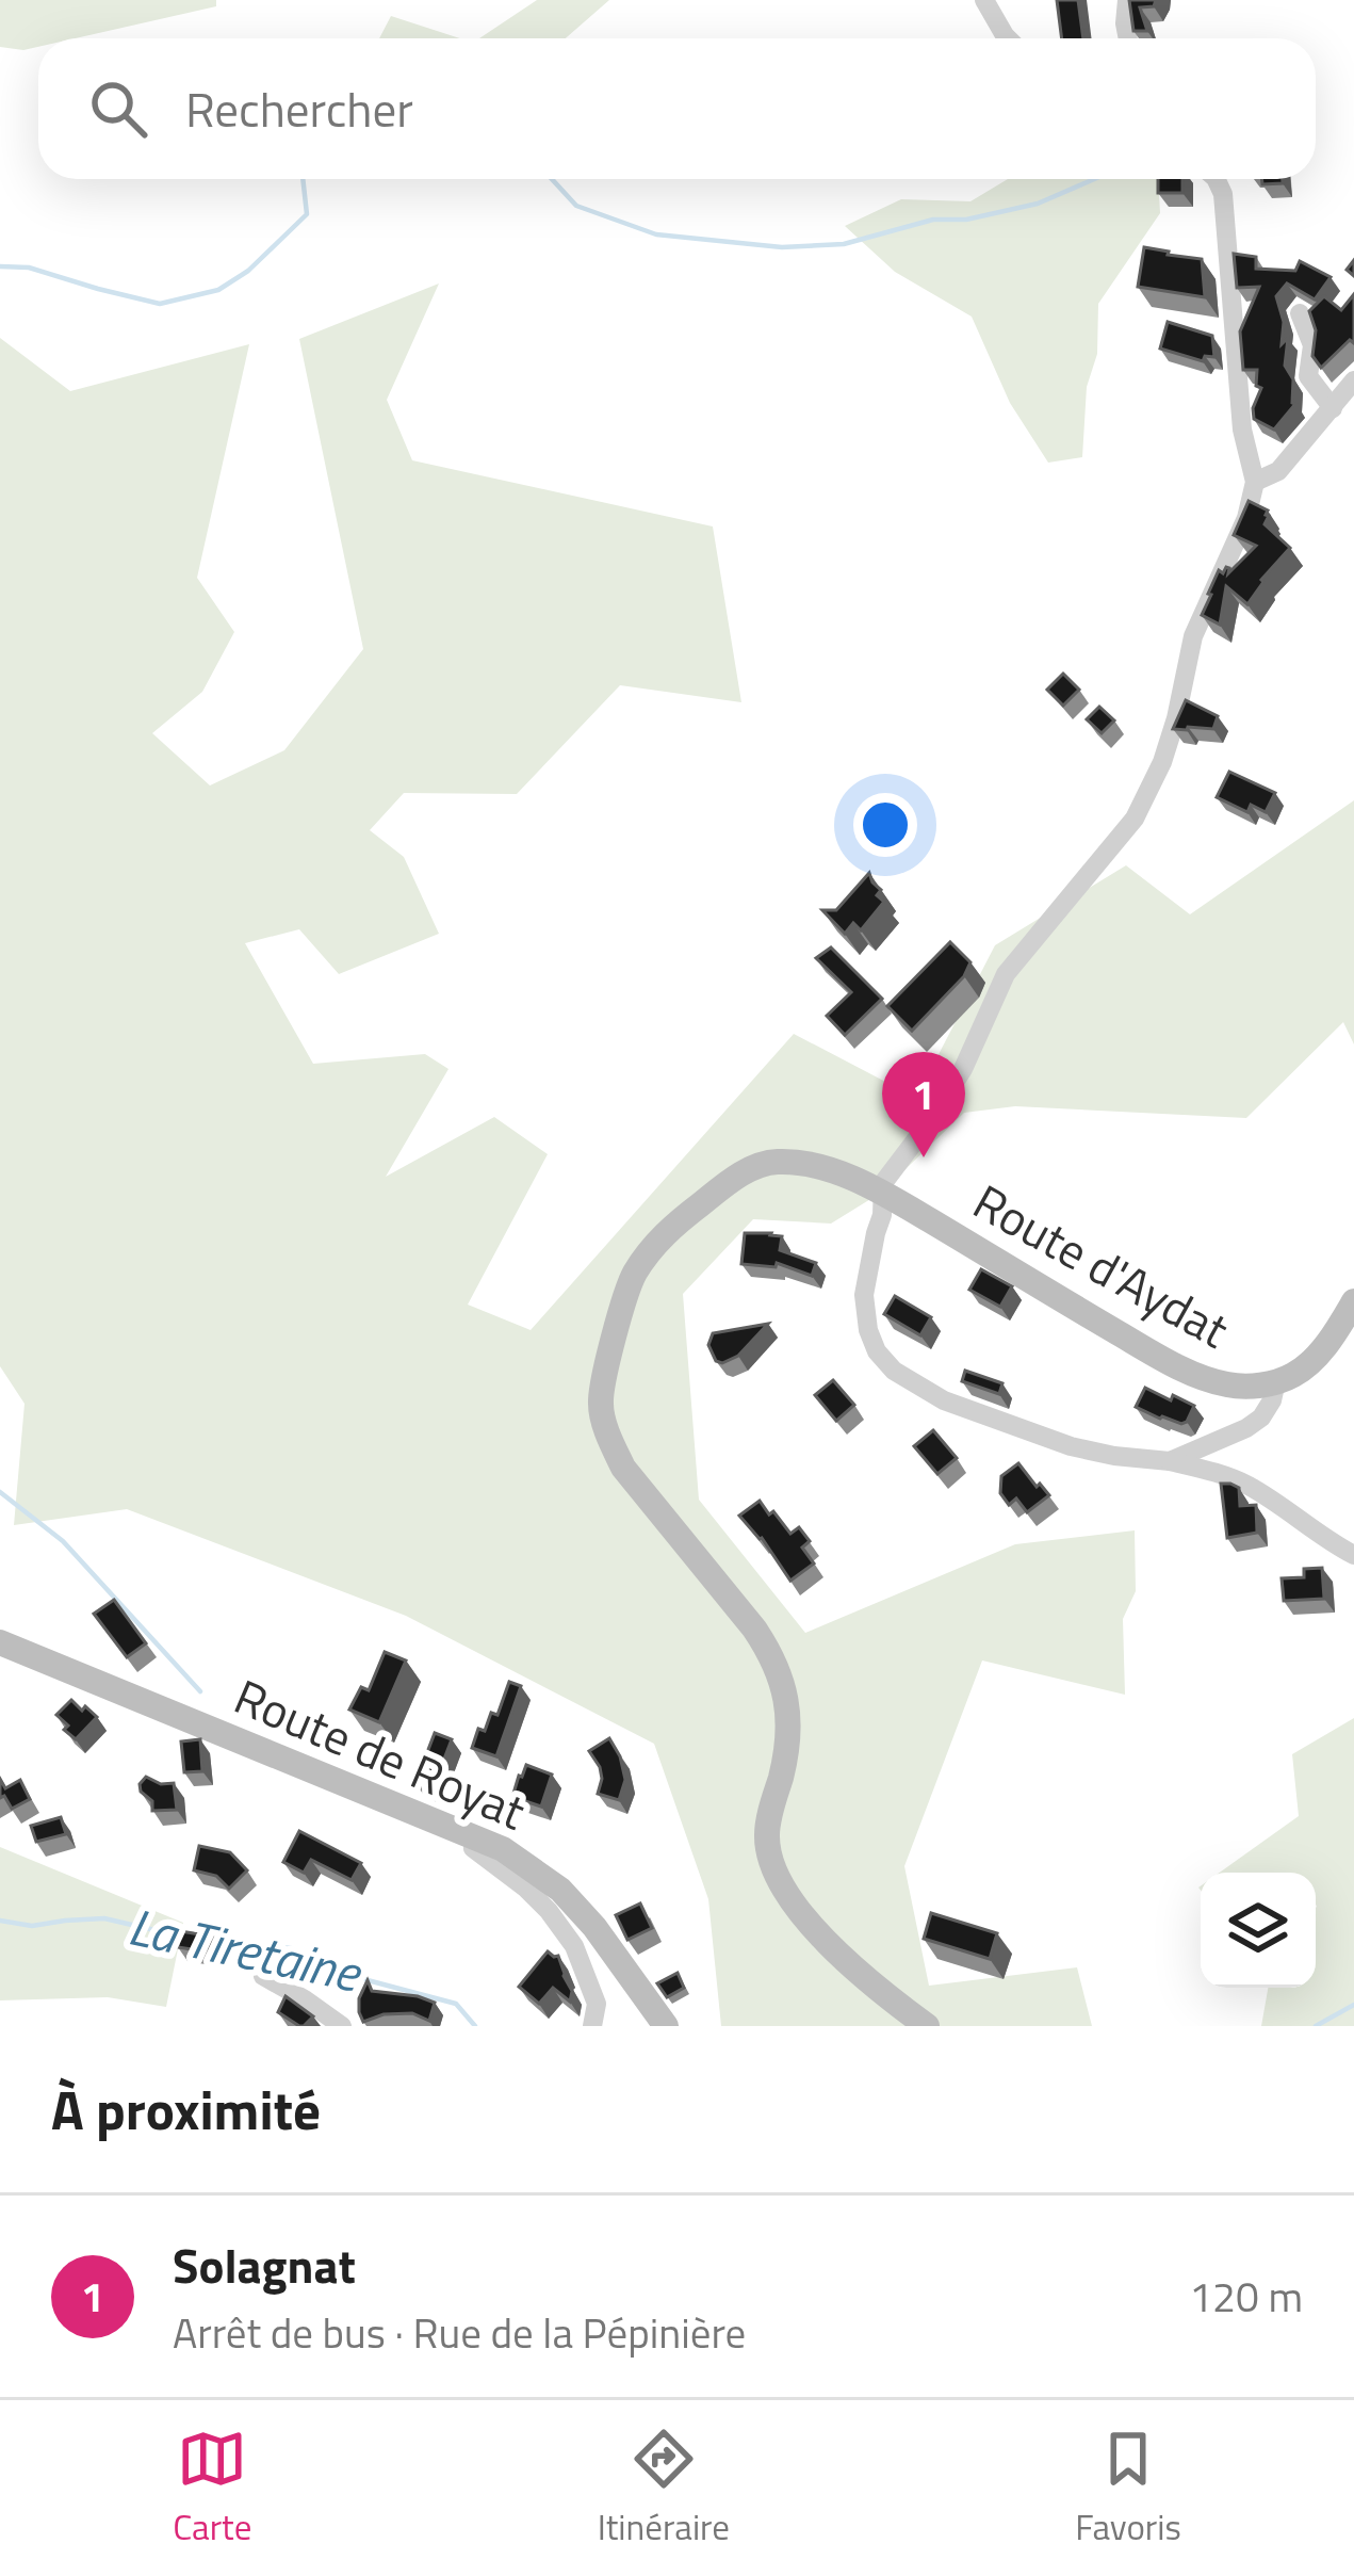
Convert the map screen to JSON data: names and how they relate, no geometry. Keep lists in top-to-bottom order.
{
  "streets": {
    "main road": ["Route d'Aydat", "Route de Royat"]
  },
  "water": ["La Tiretaine"],
  "page": {
    "search": "Rechercher",
    "pins": "1",
    "heading": "À proximité",
    "list": [
      {
        "mark": "1",
        "name": "Solagnat",
        "note": "Arrêt de bus · Rue de la Pépinière",
        "value": "120 m"
      }
    ],
    "nav": ["Carte", "Itinéraire", "Favoris"]
  }
}
